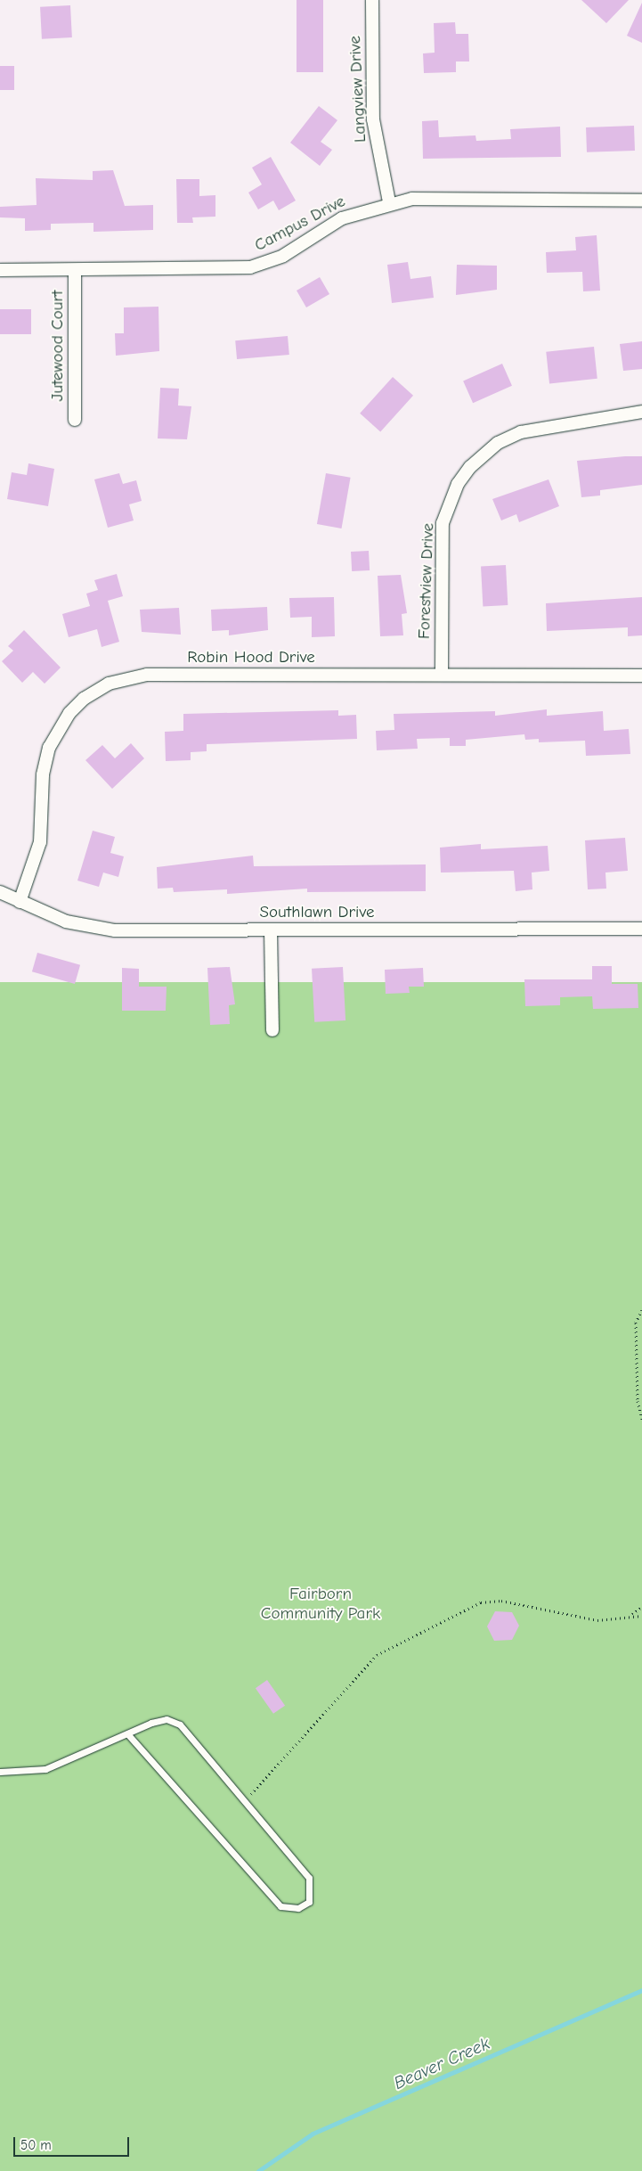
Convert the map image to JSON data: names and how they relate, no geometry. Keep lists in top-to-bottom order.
{
  "streets": {
    "street": [
      "Langview Drive",
      "Campus Drive",
      "Jutewood Court",
      "Forestview Drive",
      "Robin Hood Drive",
      "Southlawn Drive"
    ]
  },
  "crossings": [
    ["Langview Drive", "Campus Drive"],
    ["Campus Drive", "Jutewood Court"],
    ["Forestview Drive", "Robin Hood Drive"],
    ["Robin Hood Drive", "Southlawn Drive"]
  ],
  "water": ["Beaver Creek"],
  "parks": ["Fairborn Community Park"],
  "scale_bar": "50 m"
}
